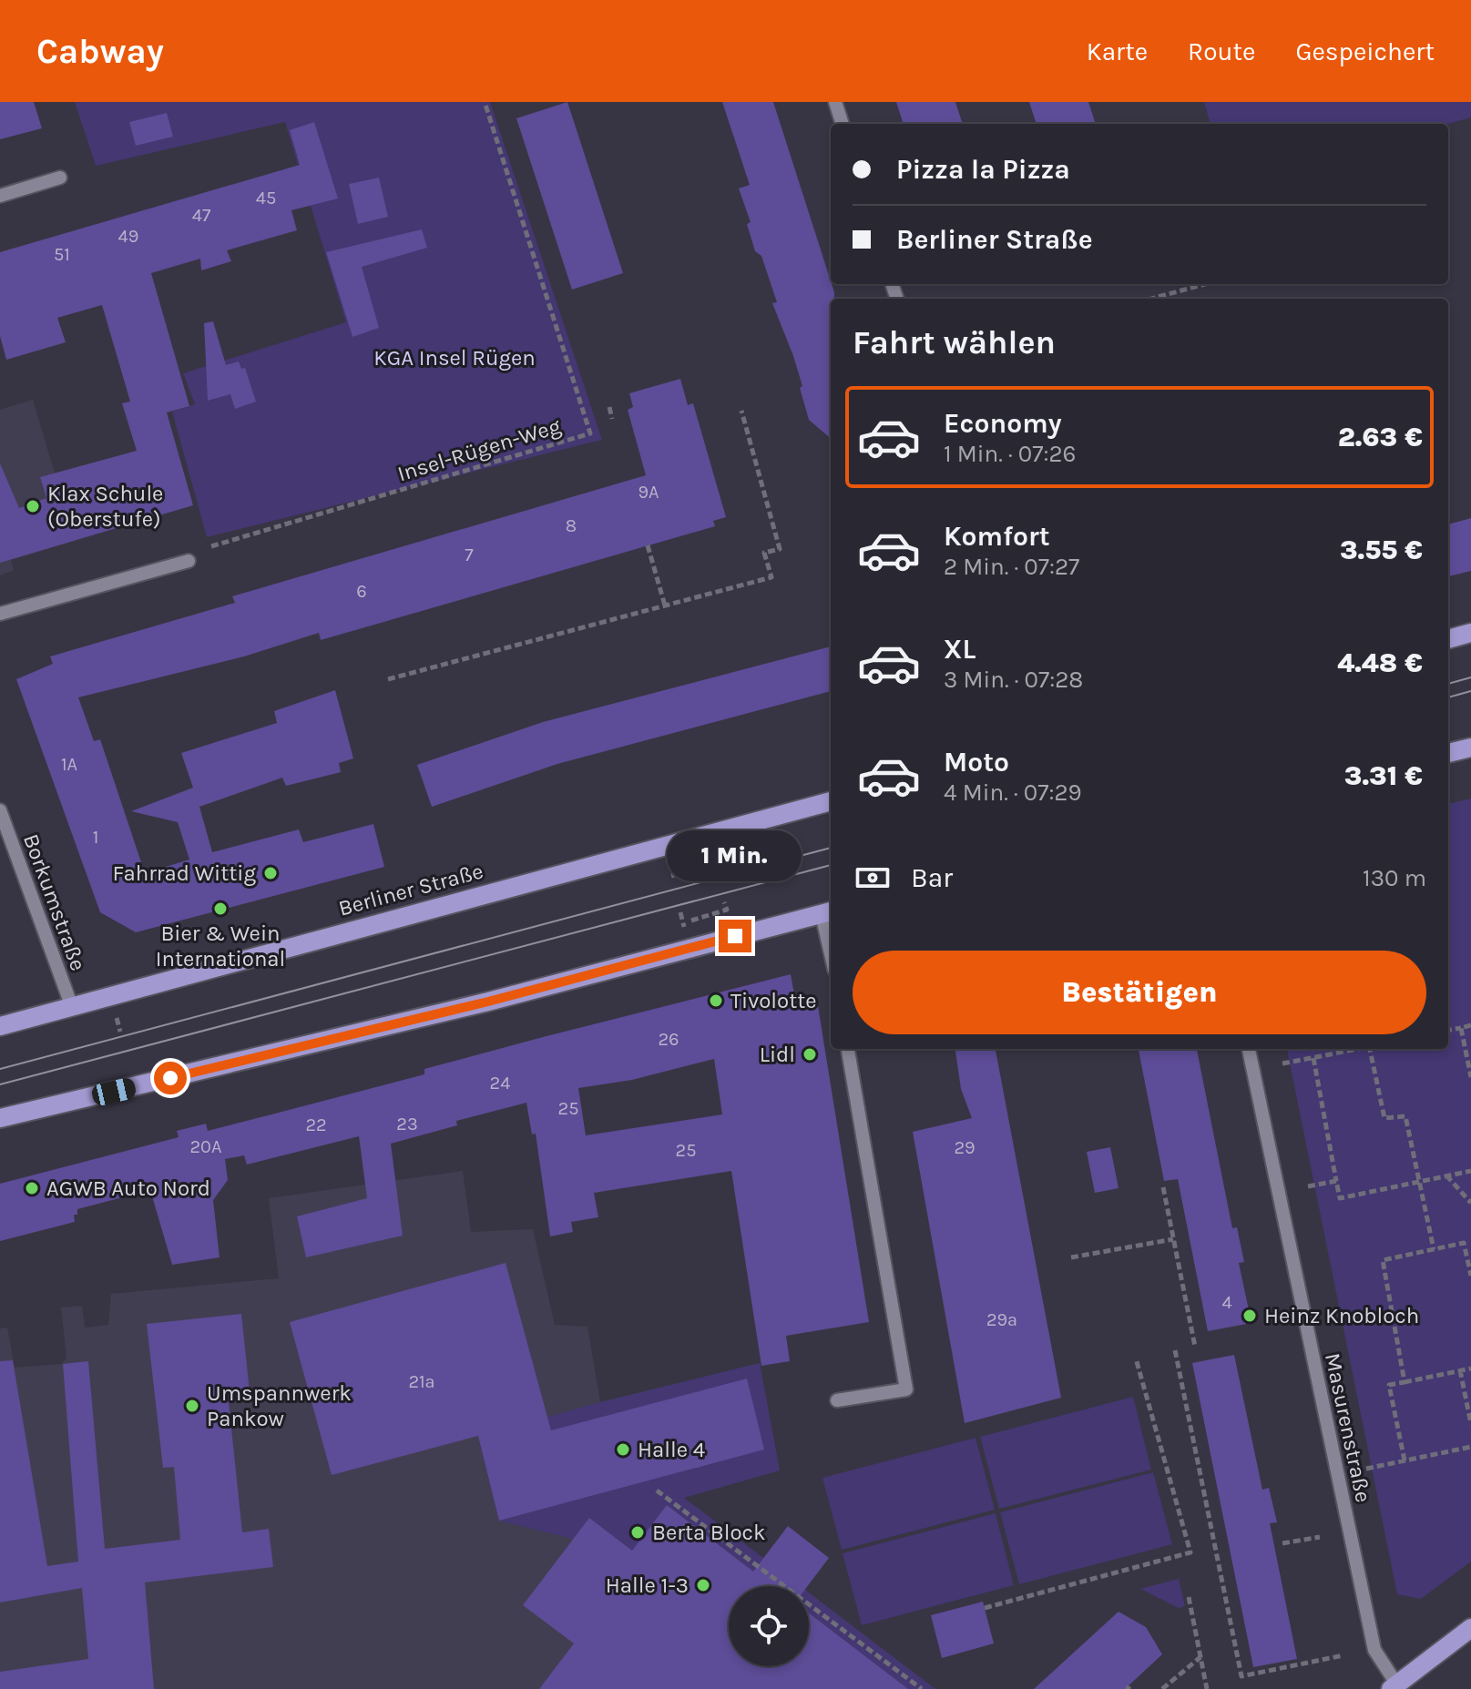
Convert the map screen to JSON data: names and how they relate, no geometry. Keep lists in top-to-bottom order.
{
  "streets": {
    "main road": ["Berliner Straße"],
    "street": ["Borkumstraße", "Masurenstraße"],
    "path": ["Insel-Rügen-Weg"]
  },
  "crossings": [
    ["Berliner Straße", "Borkumstraße"]
  ],
  "parks": ["KGA Insel Rügen"],
  "places": [
    "Klax Schule (Oberstufe)",
    "Fahrrad Wittig",
    "Bier & Wein International",
    "Tivolotte",
    "Lidl",
    "AGWB Auto Nord",
    "Heinz Knobloch",
    "Umspannwerk Pankow",
    "Halle 4",
    "Berta Block",
    "Halle 1-3"
  ],
  "house_numbers": [
    "45",
    "47",
    "49",
    "51",
    "9A",
    "8",
    "7",
    "6",
    "1A",
    "1",
    "26",
    "24",
    "25",
    "23",
    "22",
    "20A",
    "29",
    "25",
    "4",
    "29a",
    "21a"
  ],
  "page": {
    "header": "Cabway",
    "nav": ["Karte", "Route", "Gespeichert"],
    "banner": ["Pizza la Pizza", "Berliner Straße"],
    "heading": "Fahrt wählen",
    "list": [
      {
        "name": "Economy",
        "note": "1 Min. · 07:26",
        "value": "2.63 €"
      },
      {
        "name": "Komfort",
        "note": "2 Min. · 07:27",
        "value": "3.55 €"
      },
      {
        "name": "XL",
        "note": "3 Min. · 07:28",
        "value": "4.48 €"
      },
      {
        "name": "Moto",
        "note": "4 Min. · 07:29",
        "value": "3.31 €"
      }
    ],
    "bubble": "1 Min.",
    "pay": ["Bar", "130 m"],
    "buttons": "Bestätigen"
  }
}
